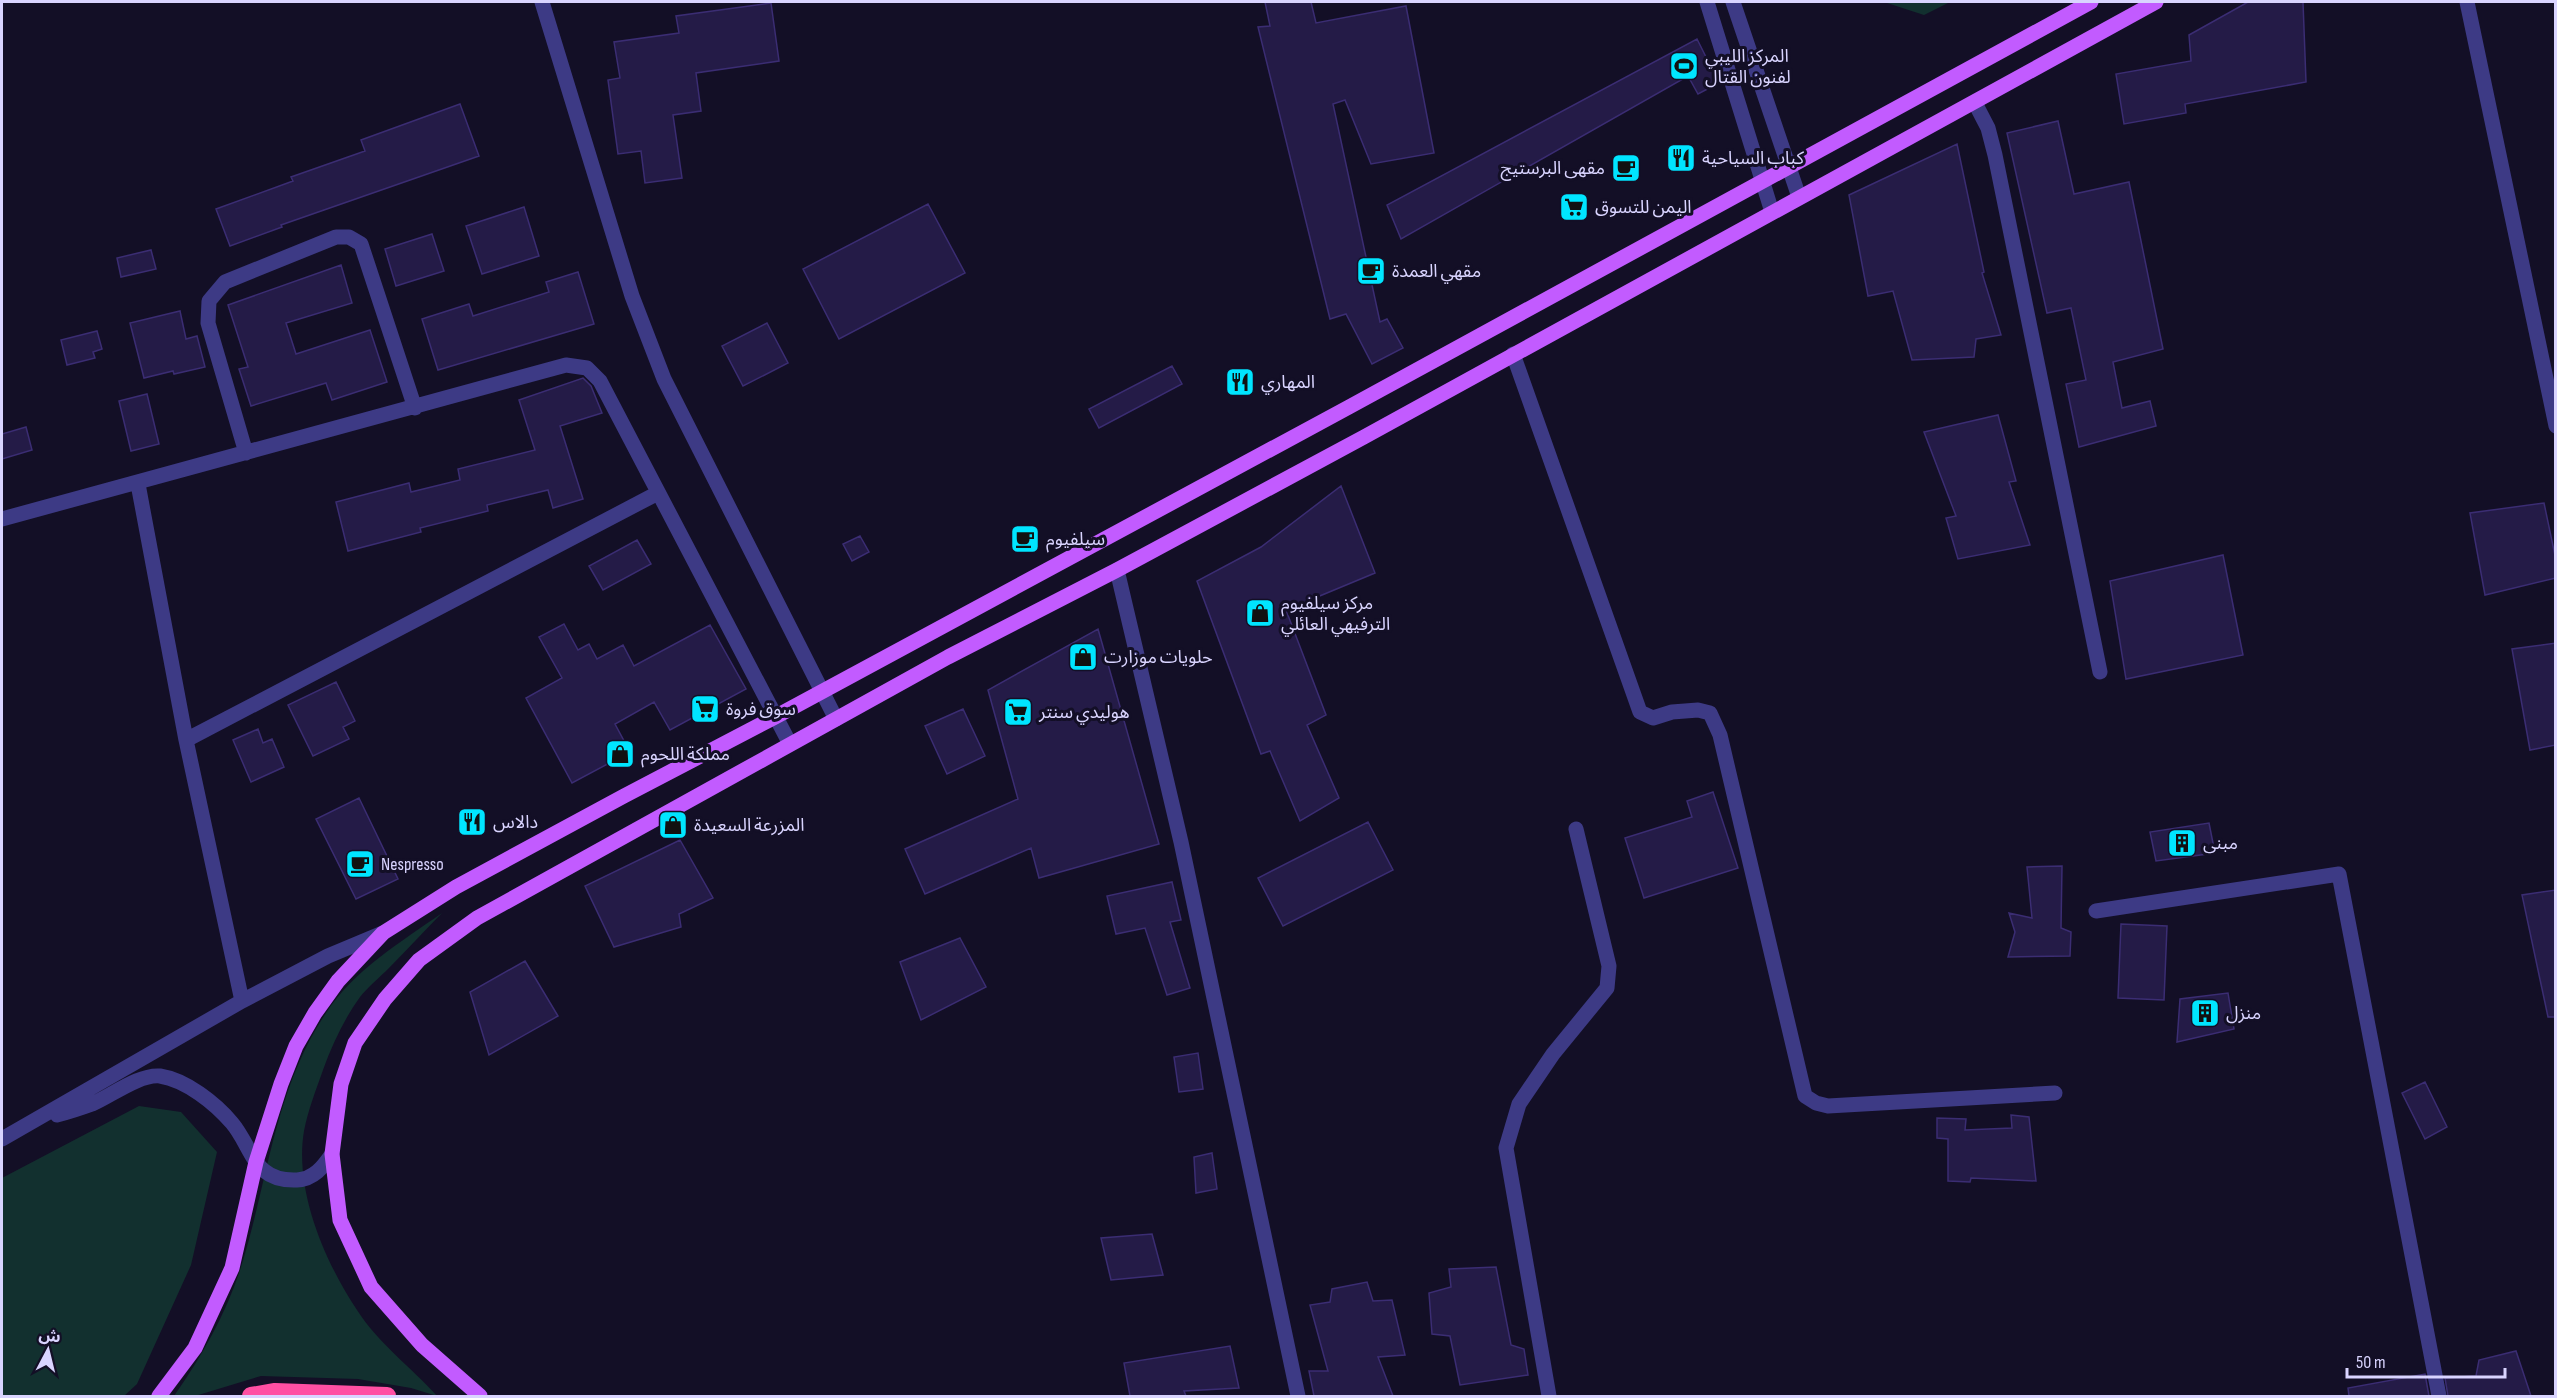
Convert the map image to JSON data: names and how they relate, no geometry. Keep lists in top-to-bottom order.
{
  "places": {
    "sports": ["المركز الليبي لفنون القتال"],
    "restaurant": ["كباب السياحية", "المهاري", "دالاس"],
    "cafe": [
      "مقهى البرستيج",
      "مقهي العمدة",
      "سيلفيوم",
      "Nespresso"
    ],
    "supermarket": ["اليمن للتسوق", "سوق فروة", "هوليدي سنتر"],
    "shop": [
      "مركز سيلفيوم الترفيهي العائلي",
      "حلويات موزارت",
      "مملكة اللحوم",
      "المزرعة السعيدة"
    ],
    "building": ["مبنى", "منزل"]
  },
  "scale_bar": "50 m",
  "north": "top"
}
